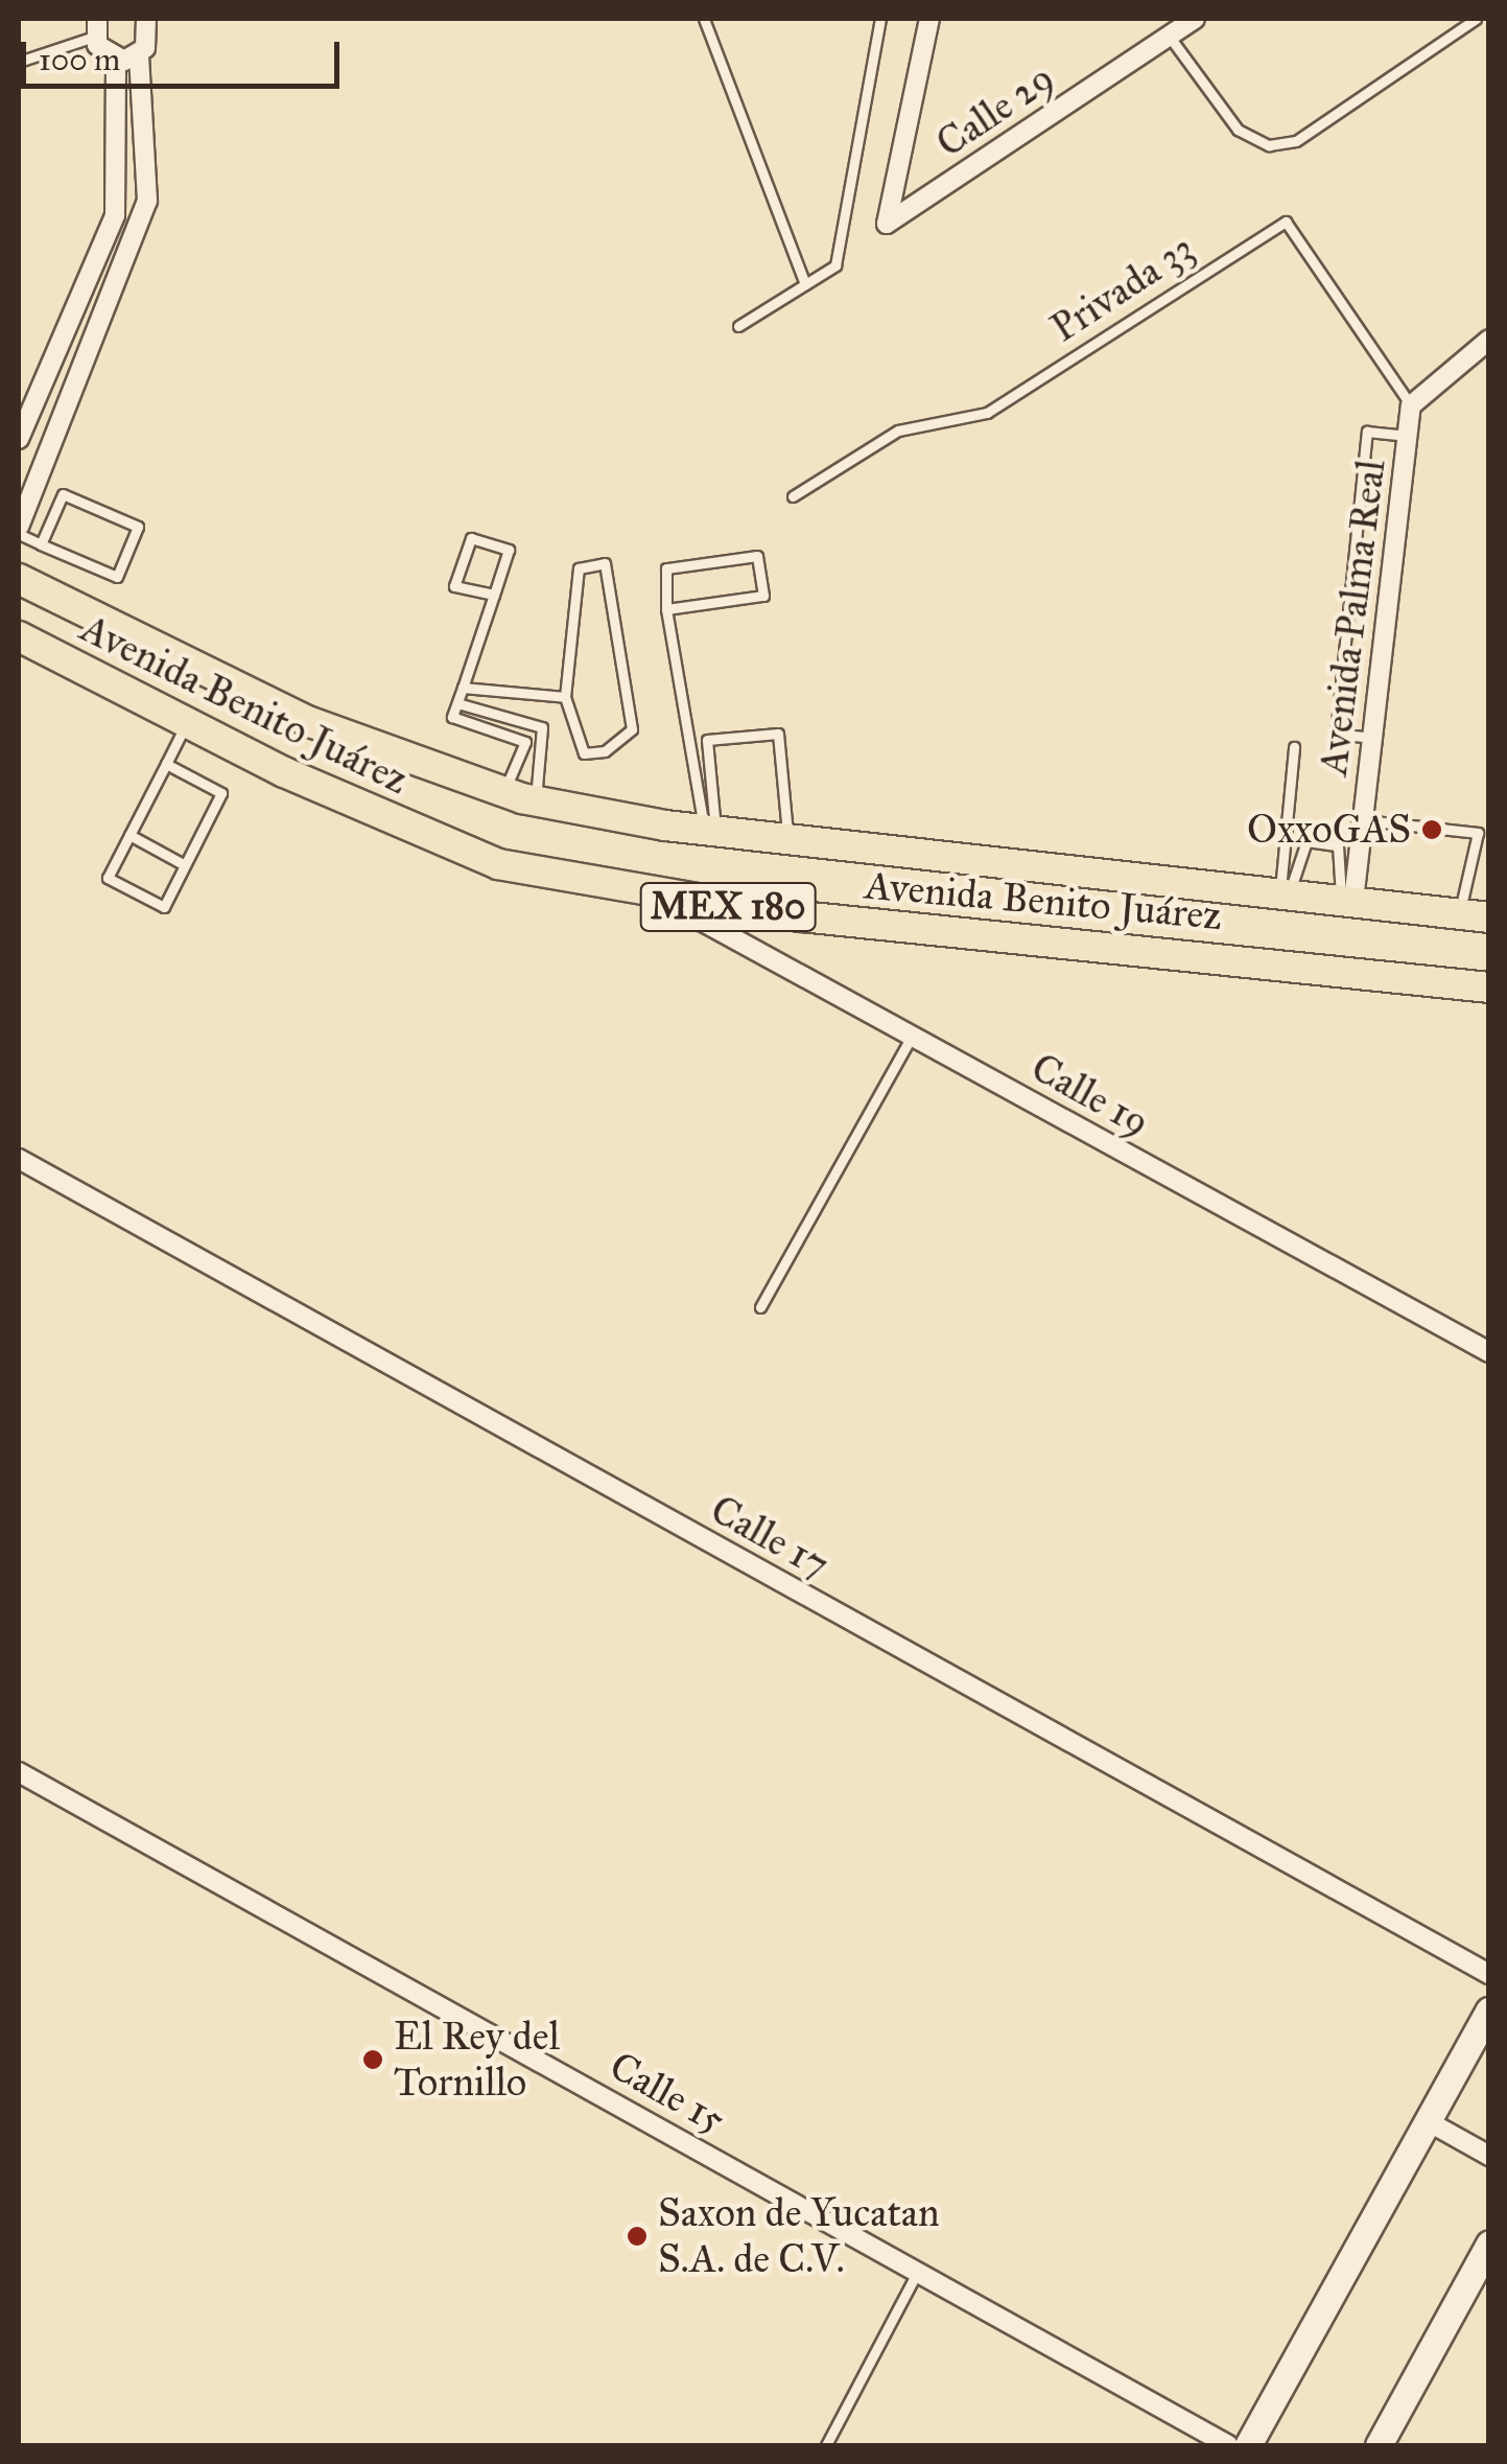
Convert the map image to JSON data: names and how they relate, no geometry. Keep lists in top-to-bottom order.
{
  "streets": {
    "main road": ["Avenida Benito Juárez", "MEX 180"],
    "street": [
      "Calle 29",
      "Avenida Palma Real",
      "Calle 19",
      "Calle 17",
      "Calle 15"
    ],
    "lane": ["Privada 33"]
  },
  "crossings": [
    ["Privada 33", "Avenida Palma Real"],
    ["Avenida Palma Real", "Avenida Benito Juárez"],
    ["Avenida Benito Juárez", "Calle 19"]
  ],
  "places": ["OxxoGAS", "El Rey del Tornillo", "Saxon de Yucatan S.A. de C.V."],
  "scale_bar": "100 m"
}
